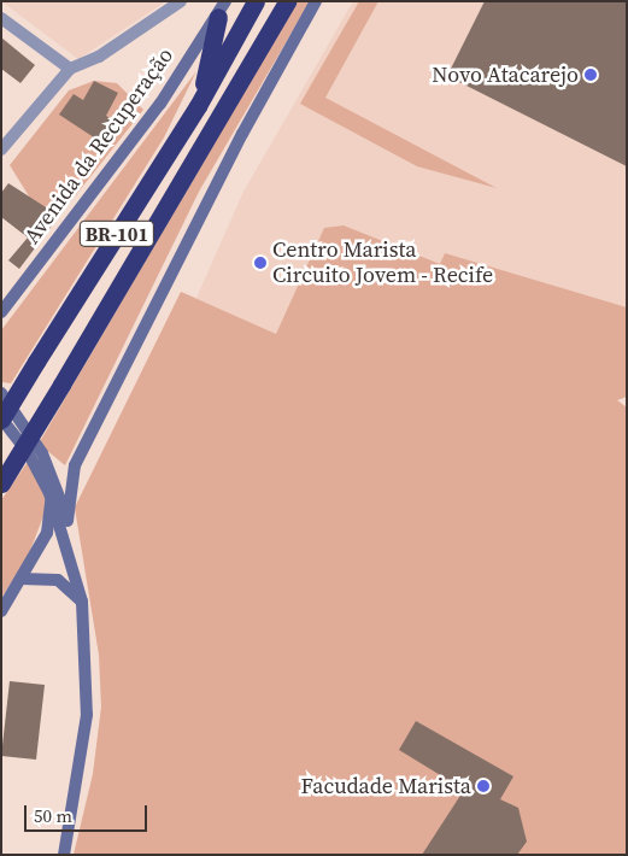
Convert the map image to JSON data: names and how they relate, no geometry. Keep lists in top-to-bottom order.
{
  "streets": {
    "highway": ["BR-101"],
    "main road": ["Avenida da Recuperação"]
  },
  "places": ["Novo Atacarejo", "Centro Marista Circuito Jovem - Recife", "Facudade Marista"],
  "scale_bar": "50 m"
}
